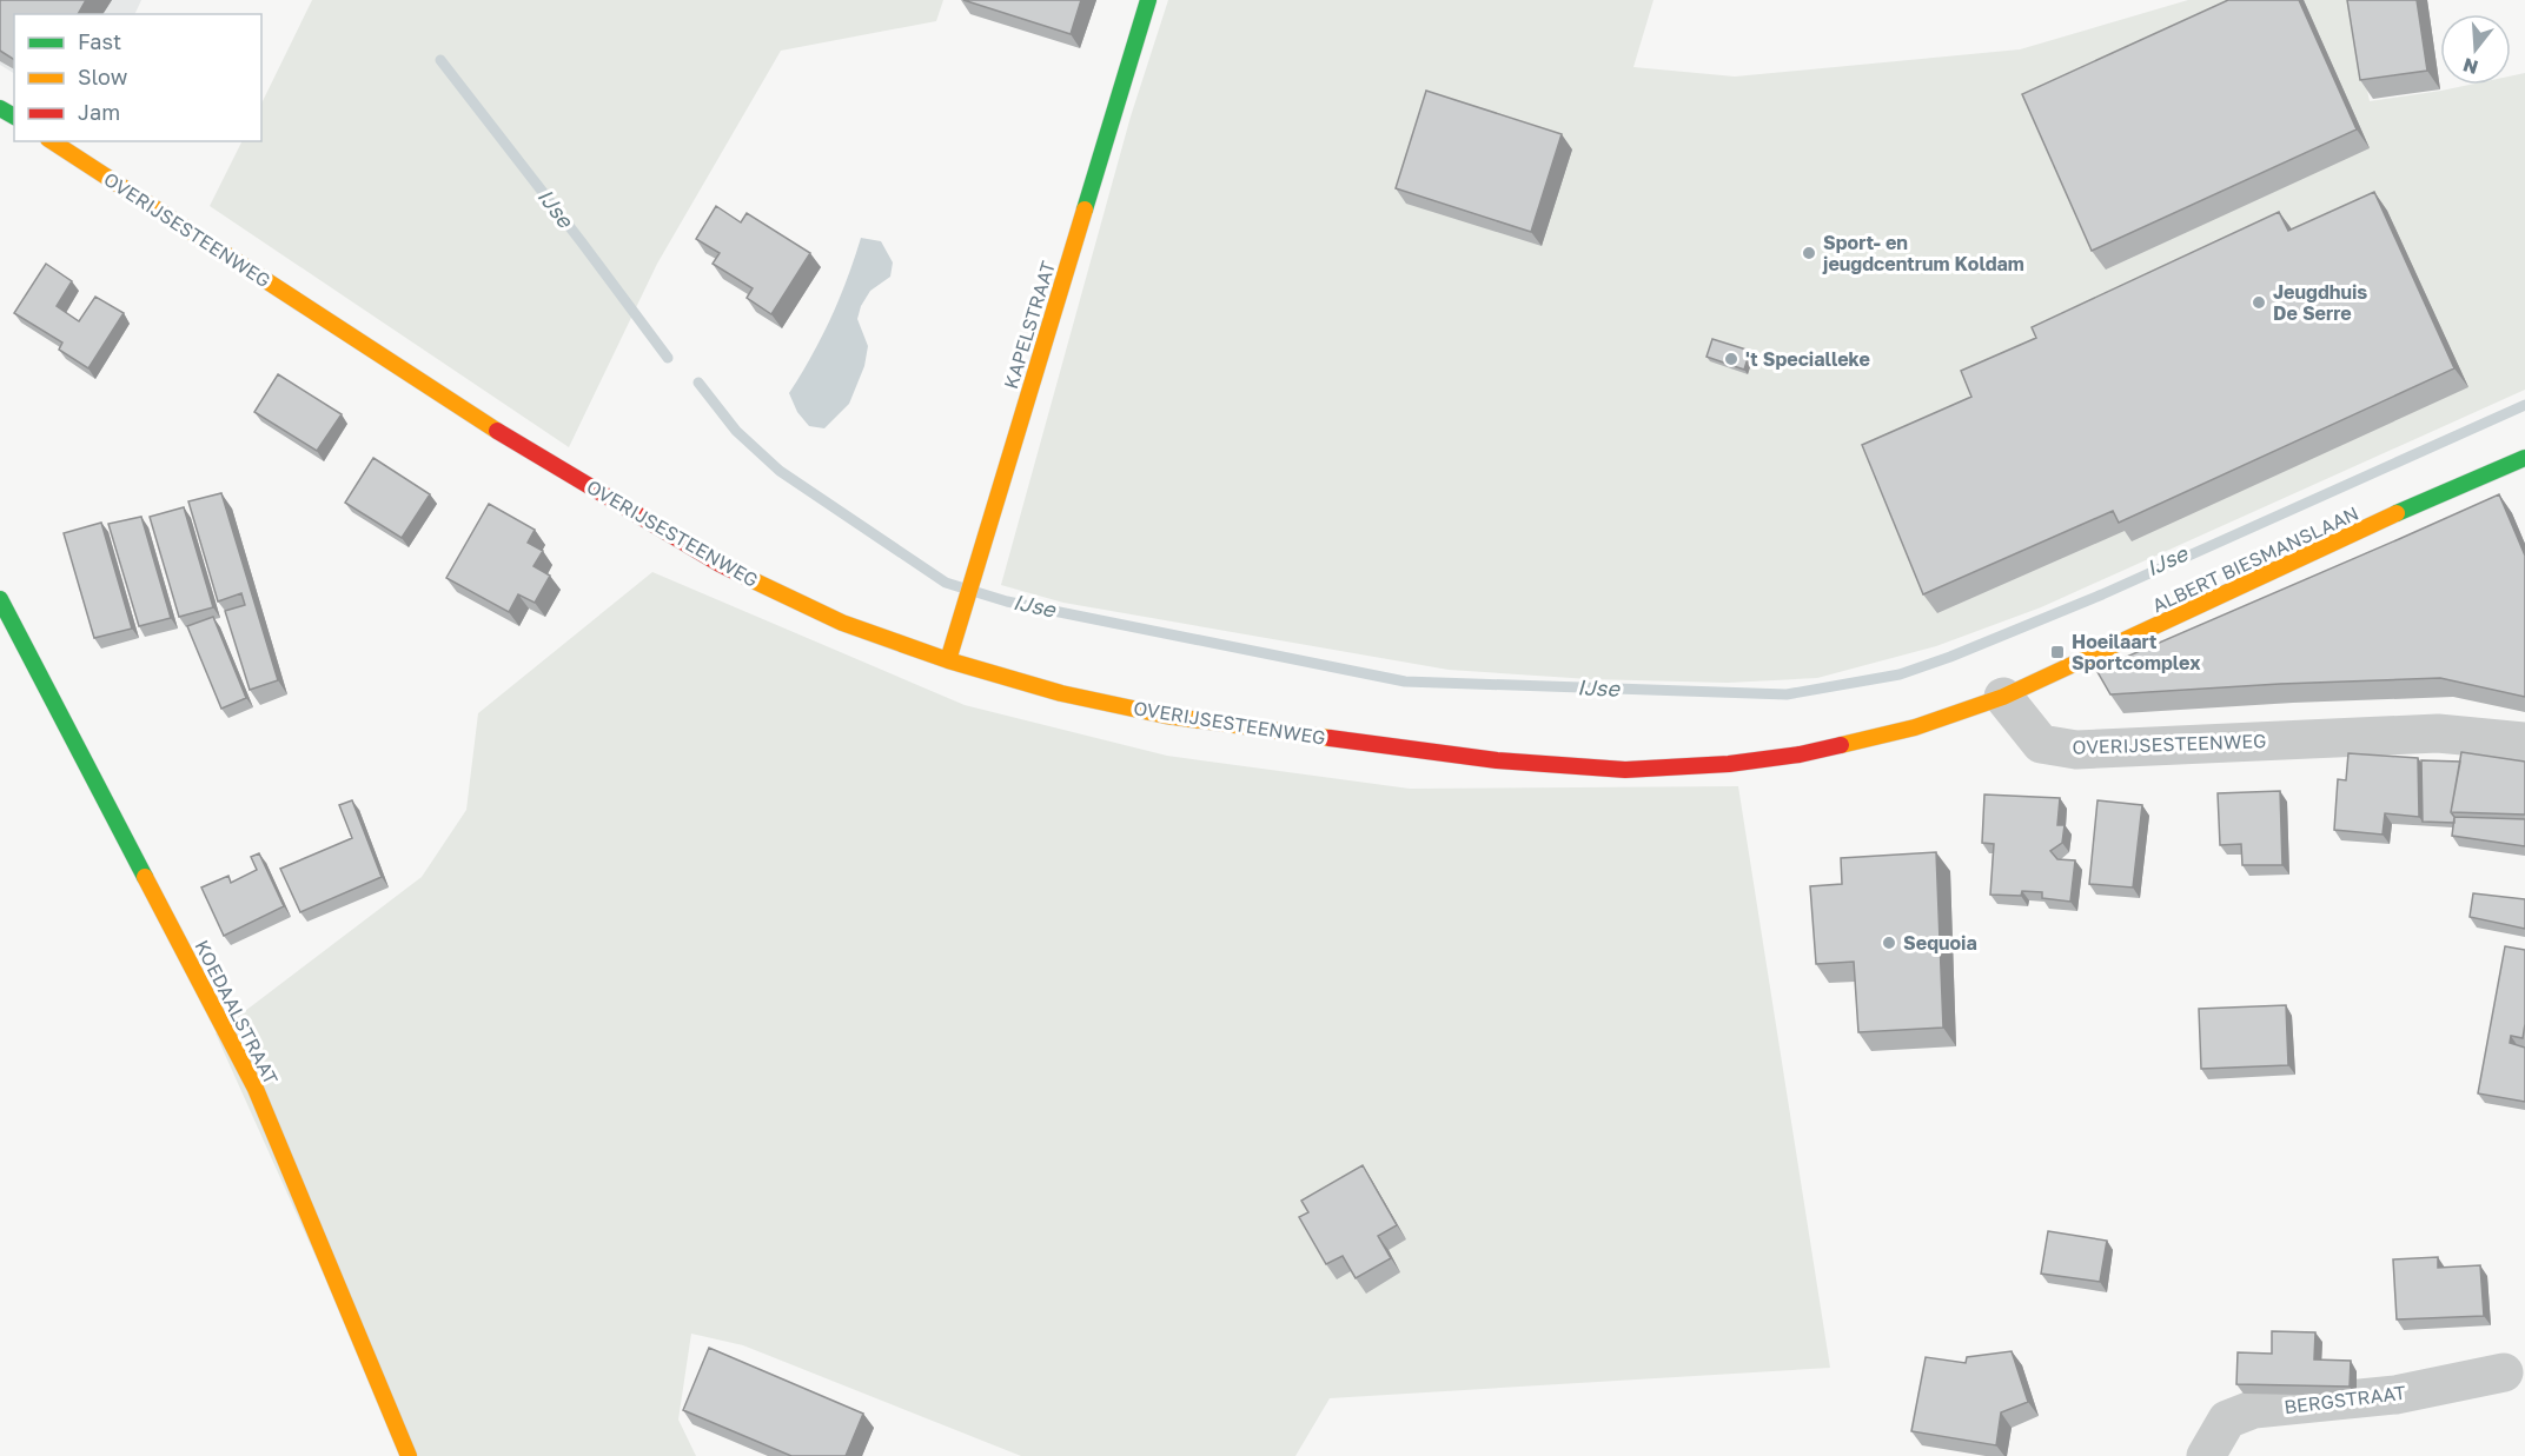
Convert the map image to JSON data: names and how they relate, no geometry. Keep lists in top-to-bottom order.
{
  "streets": {
    "main road": [
      "OVERIJSESTEENWEG",
      "KAPELSTRAAT",
      "ALBERT BIESMANSLAAN",
      "KOEDAALSTRAAT"
    ],
    "street": ["BERGSTRAAT"]
  },
  "crossings": [
    ["OVERIJSESTEENWEG", "KAPELSTRAAT"],
    ["OVERIJSESTEENWEG", "ALBERT BIESMANSLAAN"]
  ],
  "water": ["IJse"],
  "places": {
    "other": [
      "Sport- en jeugdcentrum Koldam",
      "Jeugdhuis De Serre",
      "'t Specialleke",
      "Sequoia"
    ],
    "transit": ["Hoeilaart Sportcomplex"]
  },
  "legend": ["Fast", "Slow", "Jam"],
  "north": "bottom"
}
